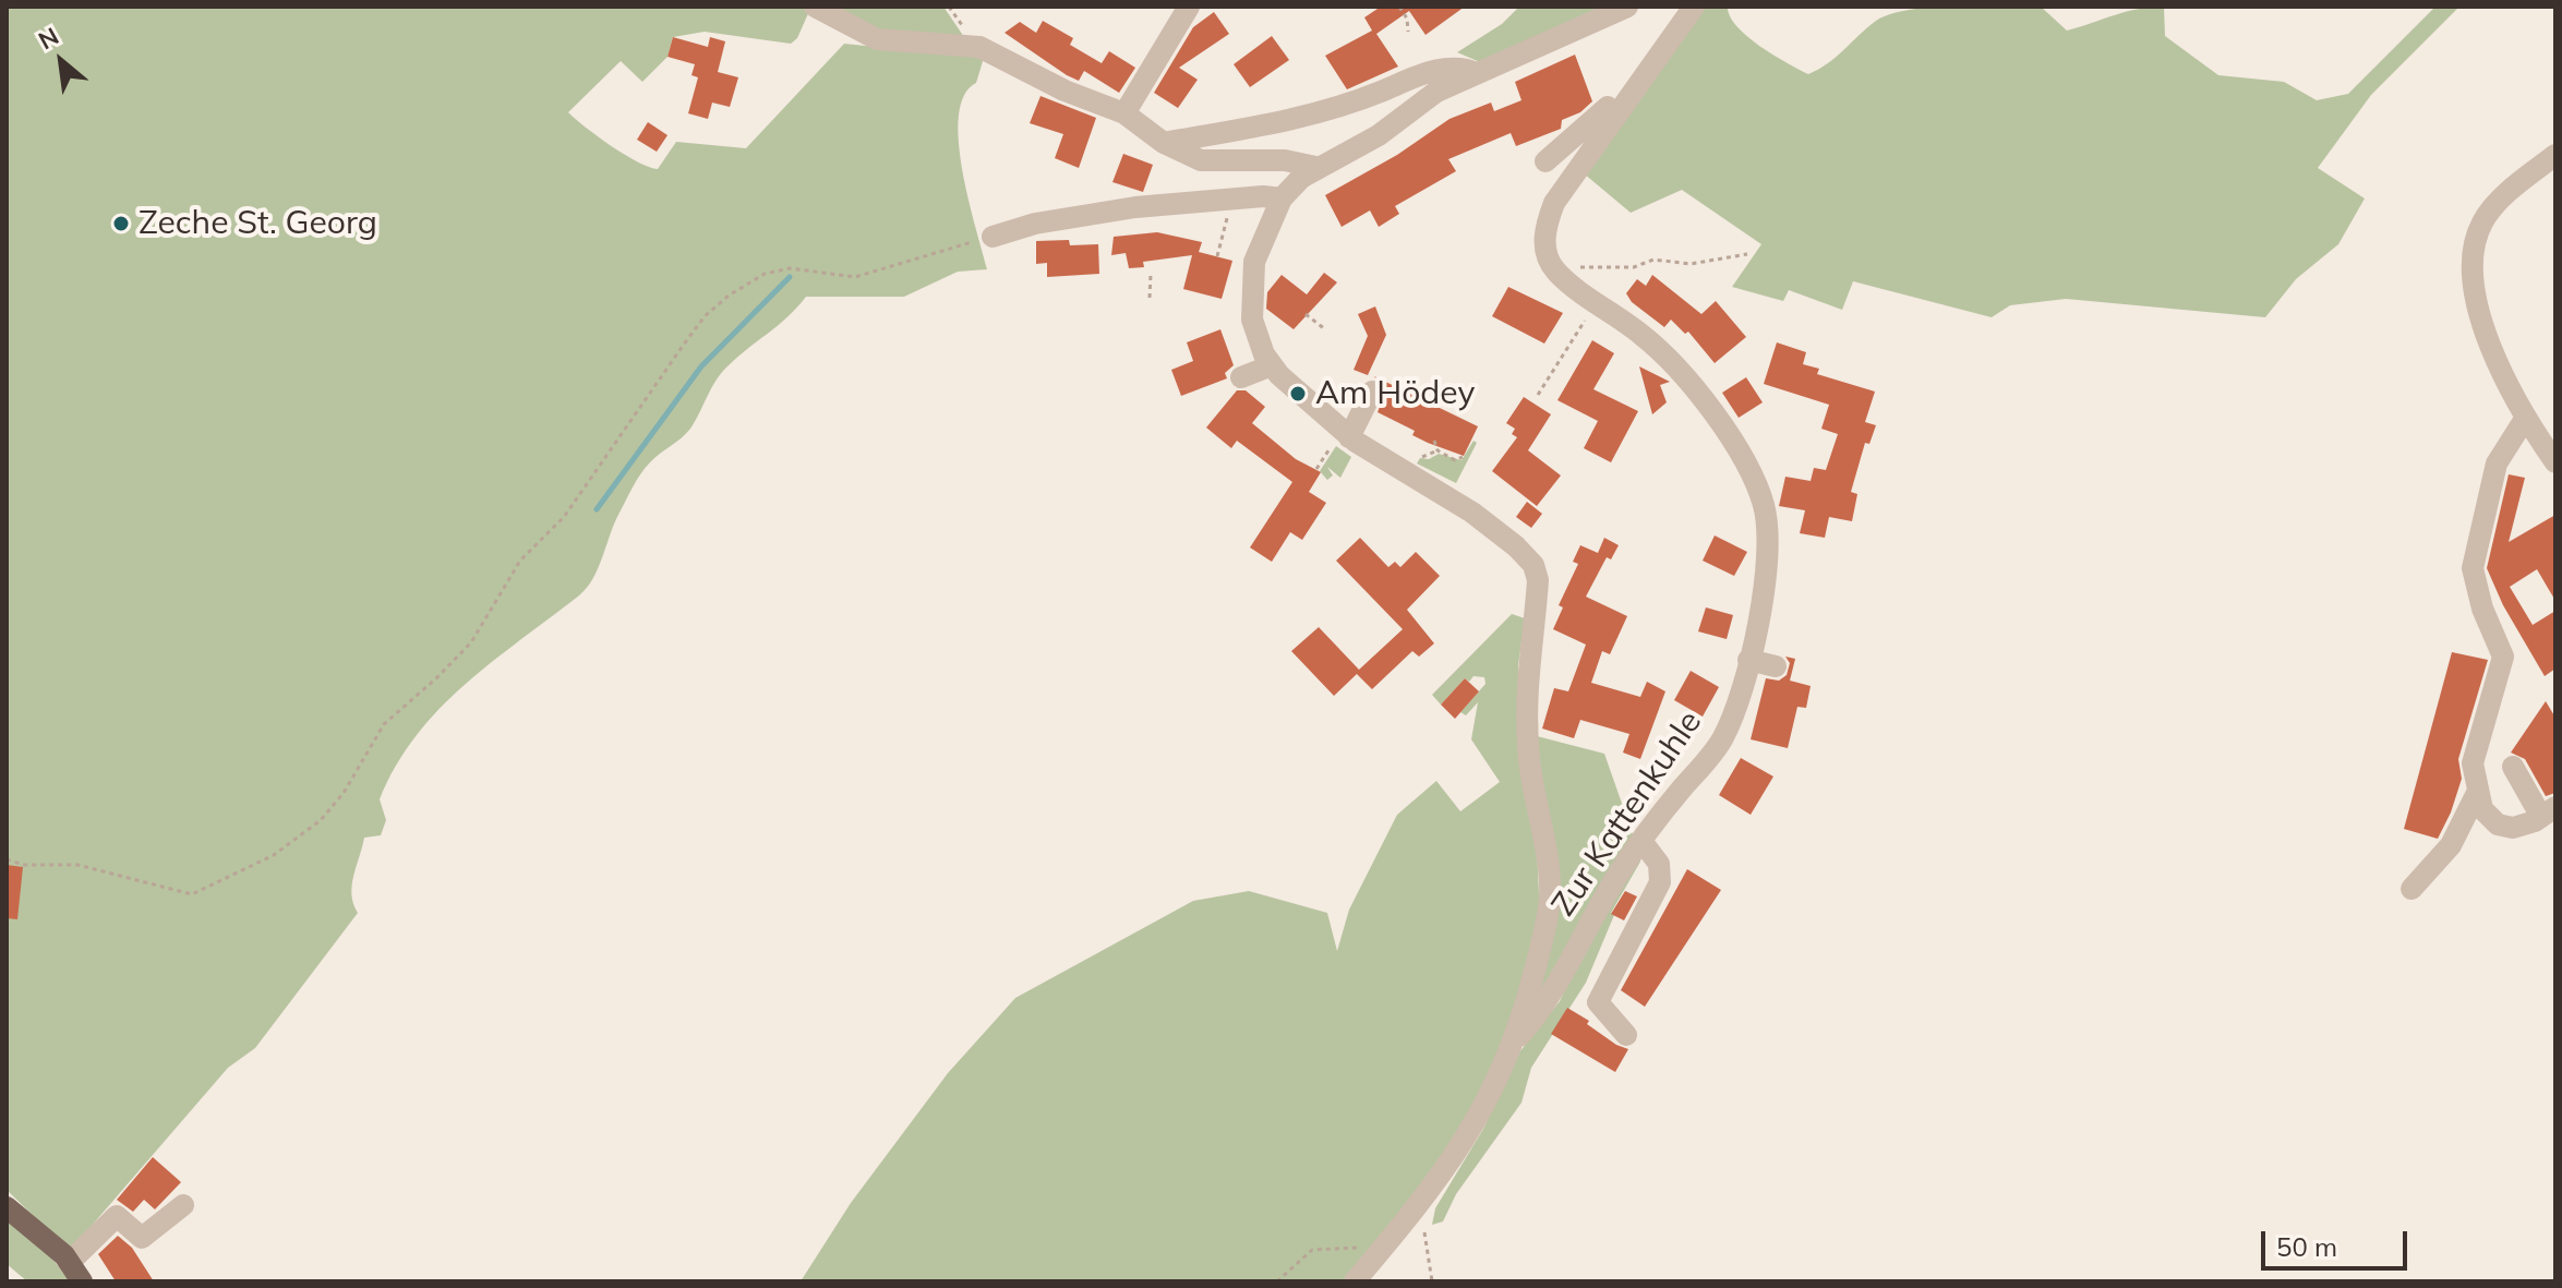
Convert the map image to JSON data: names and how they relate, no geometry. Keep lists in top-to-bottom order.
{
  "streets": {
    "street": ["Zur Kattenkuhle"]
  },
  "places": ["Zeche St. Georg", "Am Hödey"],
  "scale_bar": "50 m",
  "north": "top left"
}
